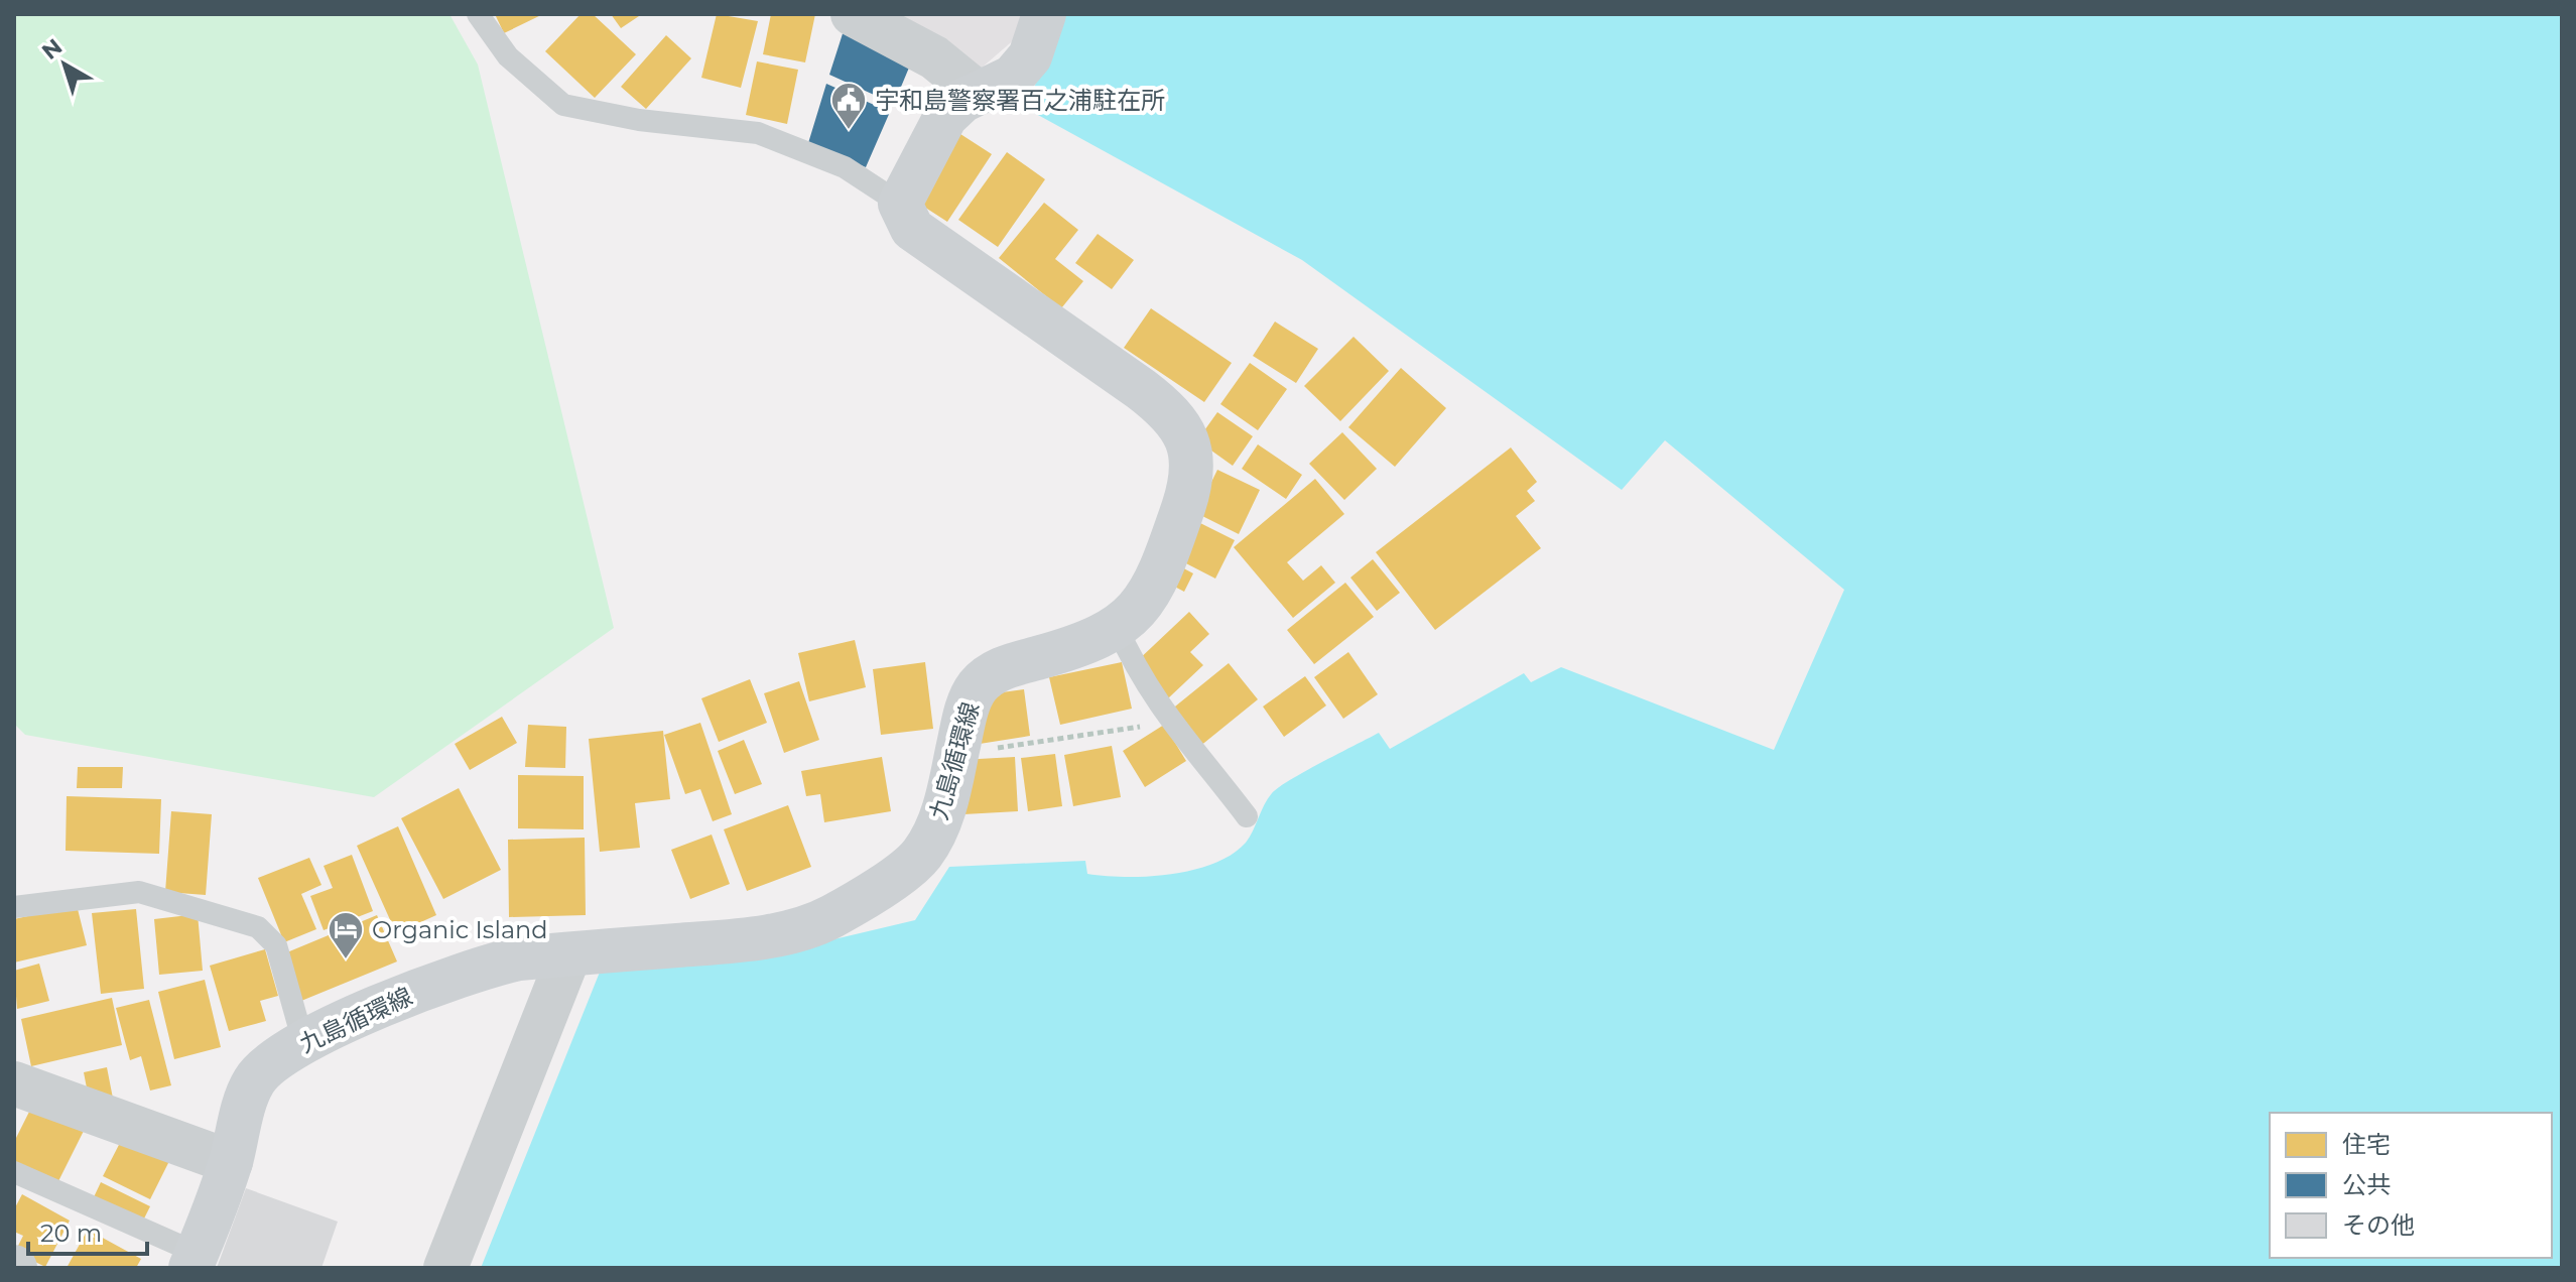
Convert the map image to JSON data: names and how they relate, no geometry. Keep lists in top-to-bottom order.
{
  "streets": {
    "main road": ["九島循環線"]
  },
  "places": {
    "public building": ["宇和島警察署百之浦駐在所"],
    "hotel": ["Organic Island"]
  },
  "legend": ["住宅", "公共", "その他"],
  "scale_bar": "20 m",
  "north": "top left"
}
